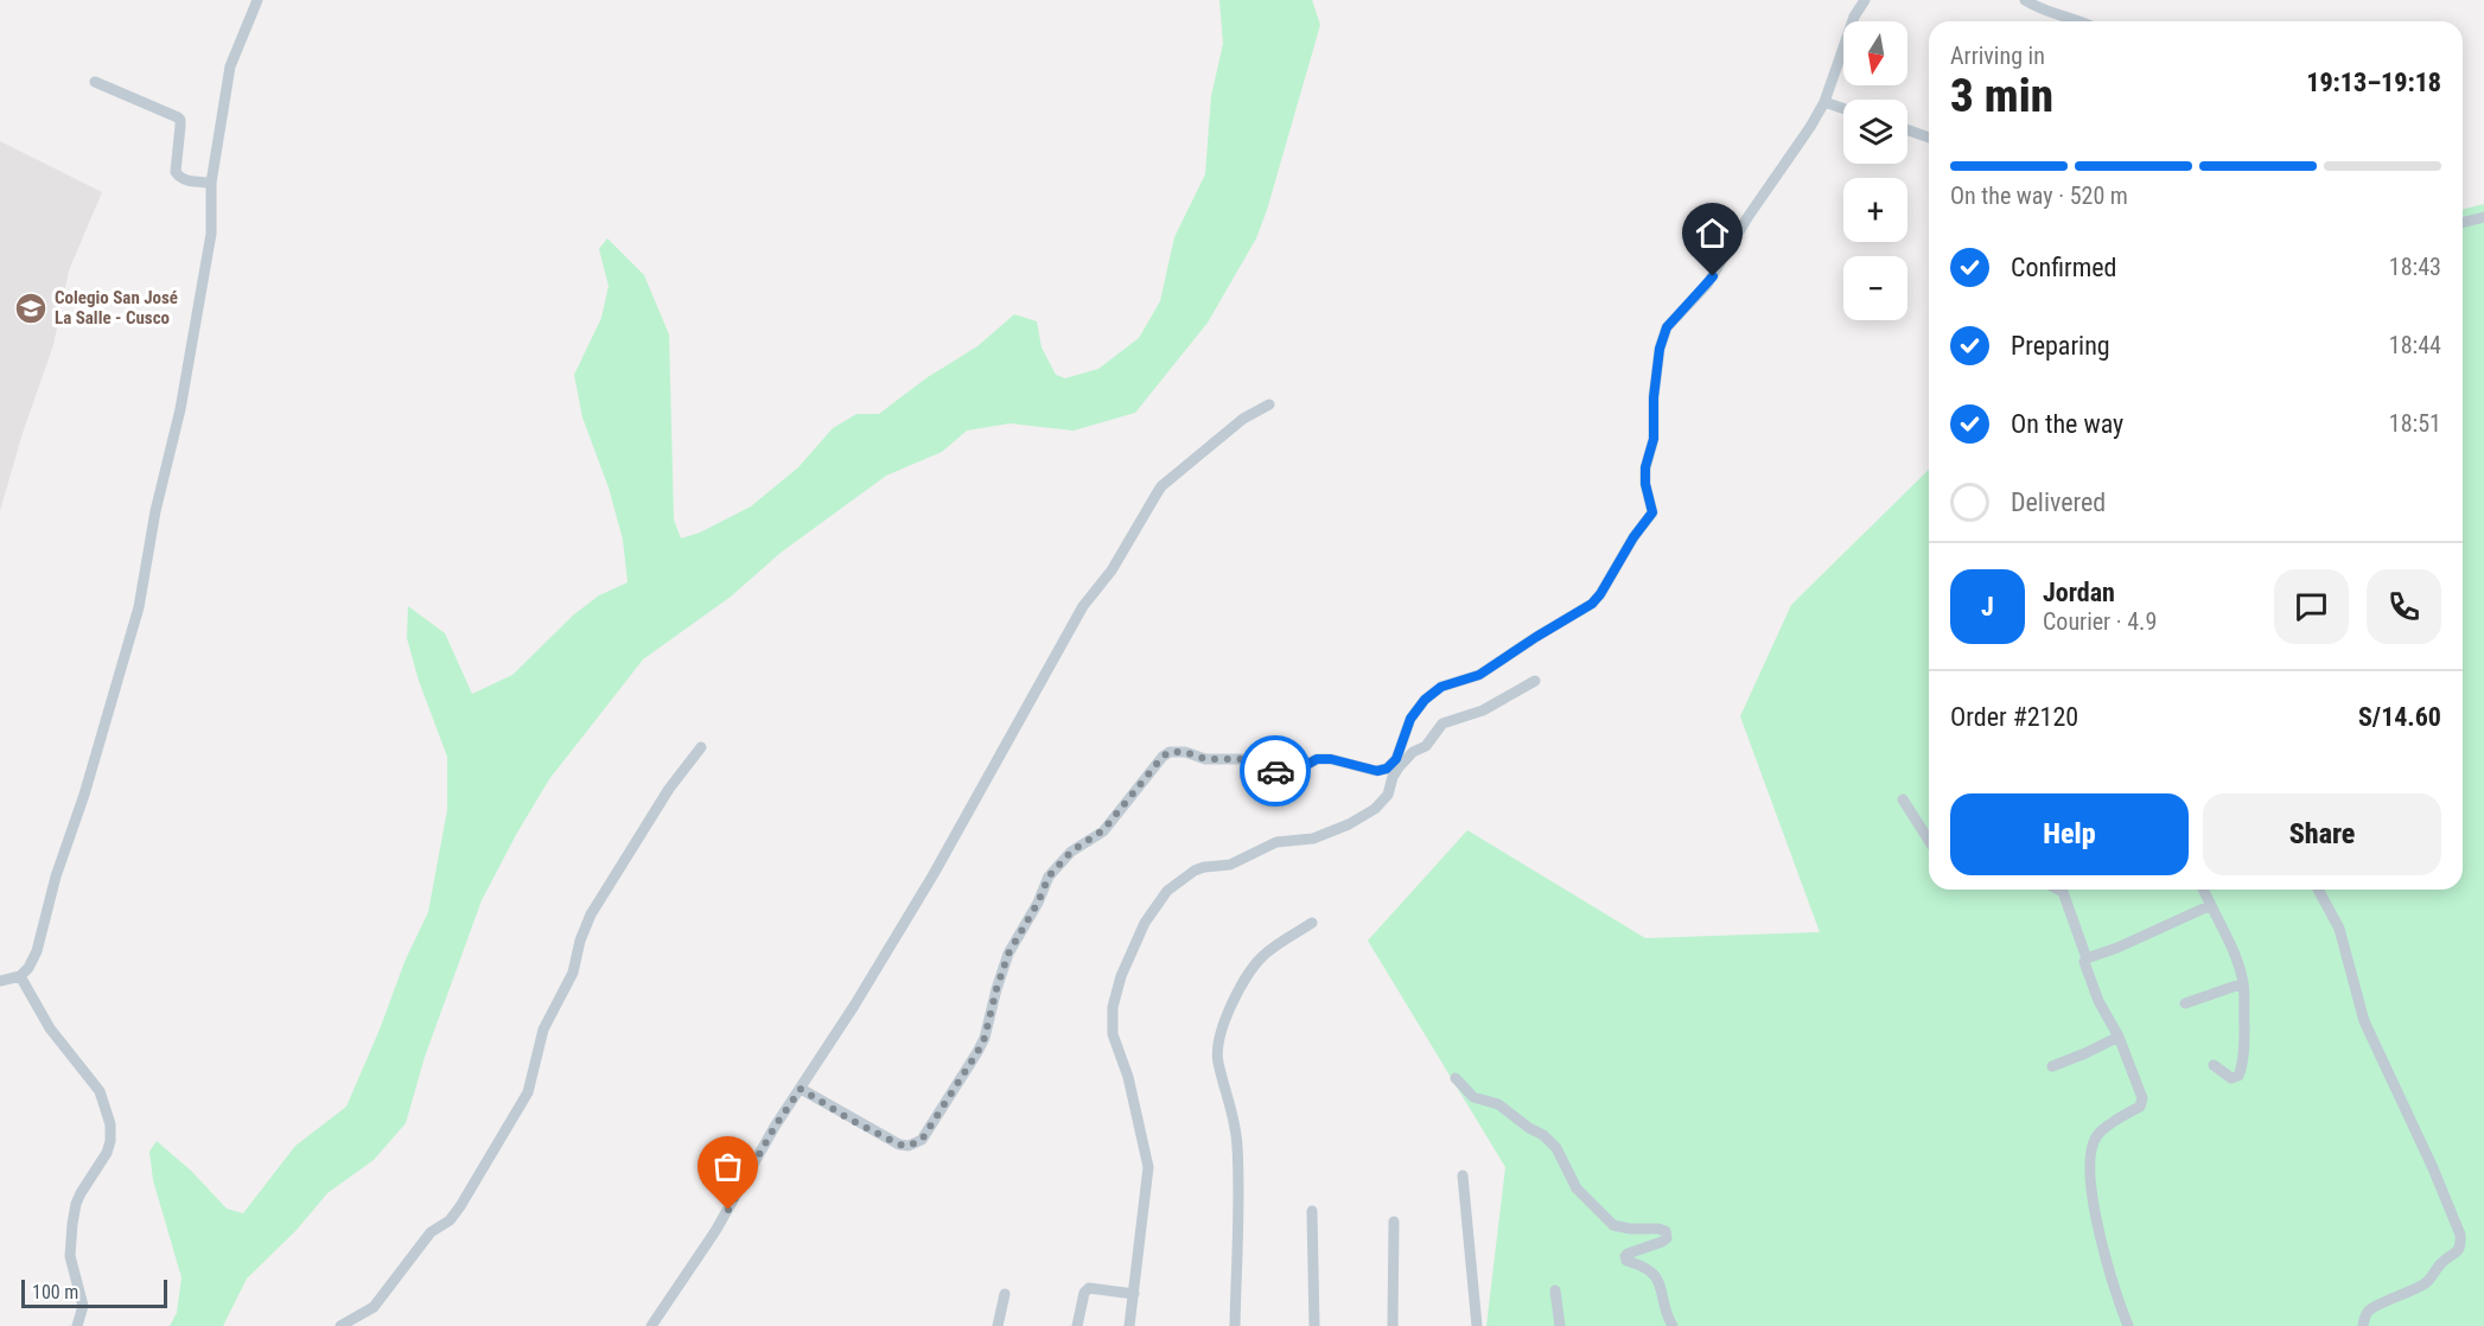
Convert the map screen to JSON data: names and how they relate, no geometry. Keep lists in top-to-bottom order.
{
  "places": {
    "school or university": ["Colegio San José La Salle - Cusco"]
  },
  "scale_bar": "100 m",
  "north": "bottom",
  "page": {
    "map_buttons": ["+", "−"],
    "heading": ["3 min", "Arriving in", "19:13–19:18"],
    "panel": [
      "Jordan",
      "Courier · 4.9",
      "Order #2120",
      "S/14.60"
    ],
    "bar": "On the way · 520 m",
    "list": [
      ["Confirmed", "18:43"],
      ["Preparing", "18:44"],
      ["On the way", "18:51"],
      "Delivered"
    ],
    "round": "J",
    "buttons": ["Help", "Share"],
    "scale": "100 m"
  }
}
